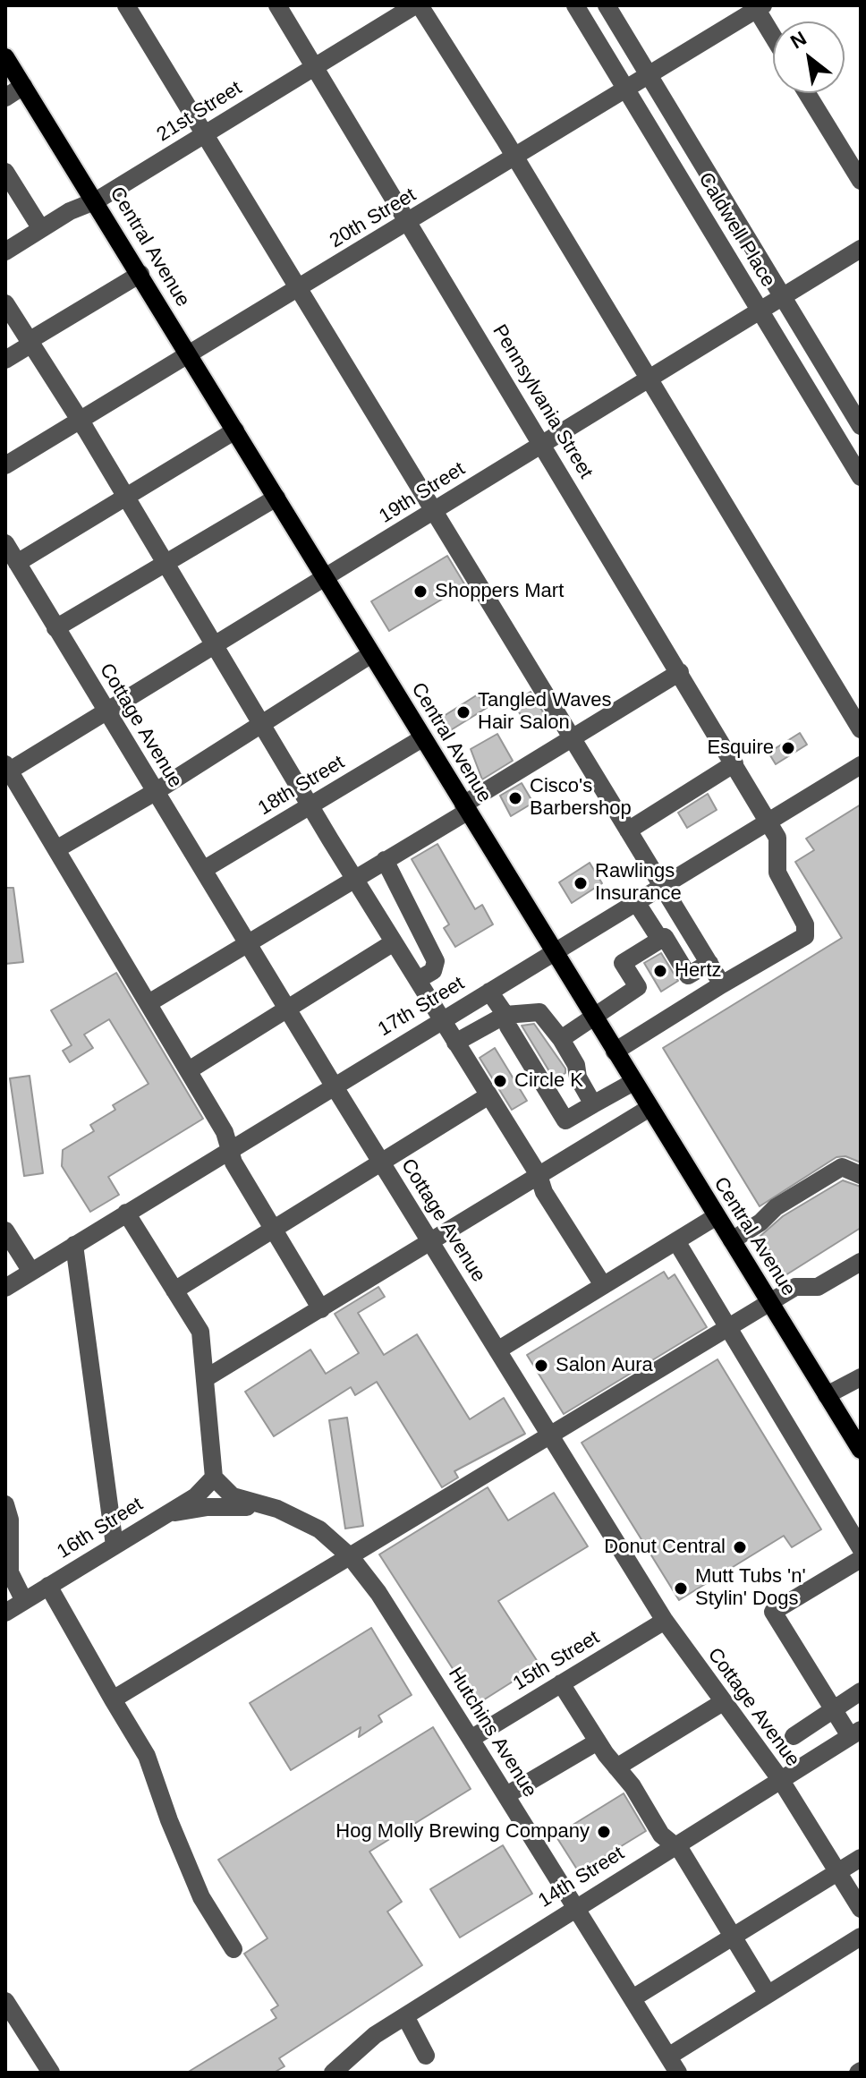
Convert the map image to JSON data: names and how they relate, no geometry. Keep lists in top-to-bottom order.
{
  "streets": {
    "main road": ["Central Avenue"],
    "street": [
      "21st Street",
      "20th Street",
      "Caldwell Place",
      "Pennsylvania Street",
      "19th Street",
      "Cottage Avenue",
      "18th Street",
      "17th Street",
      "16th Street",
      "15th Street",
      "Hutchins Avenue",
      "14th Street"
    ]
  },
  "crossings": [
    ["21st Street", "Central Avenue"],
    ["21st Street", "Pennsylvania Street"],
    ["20th Street", "Caldwell Place"],
    ["20th Street", "Central Avenue"],
    ["20th Street", "Pennsylvania Street"],
    ["Caldwell Place", "19th Street"],
    ["Central Avenue", "19th Street"],
    ["Central Avenue", "18th Street"],
    ["Central Avenue", "17th Street"],
    ["Pennsylvania Street", "19th Street"],
    ["Pennsylvania Street", "17th Street"],
    ["19th Street", "Cottage Avenue"],
    ["Cottage Avenue", "18th Street"],
    ["Cottage Avenue", "17th Street"],
    ["Cottage Avenue", "15th Street"],
    ["Cottage Avenue", "14th Street"],
    ["16th Street", "Hutchins Avenue"],
    ["15th Street", "Hutchins Avenue"],
    ["Hutchins Avenue", "14th Street"]
  ],
  "places": [
    "Shoppers Mart",
    "Tangled Waves Hair Salon",
    "Esquire",
    "Cisco's Barbershop",
    "Rawlings Insurance",
    "Hertz",
    "Circle K",
    "Salon Aura",
    "Donut Central",
    "Mutt Tubs 'n' Stylin' Dogs",
    "Hog Molly Brewing Company"
  ],
  "north": "top left"
}
